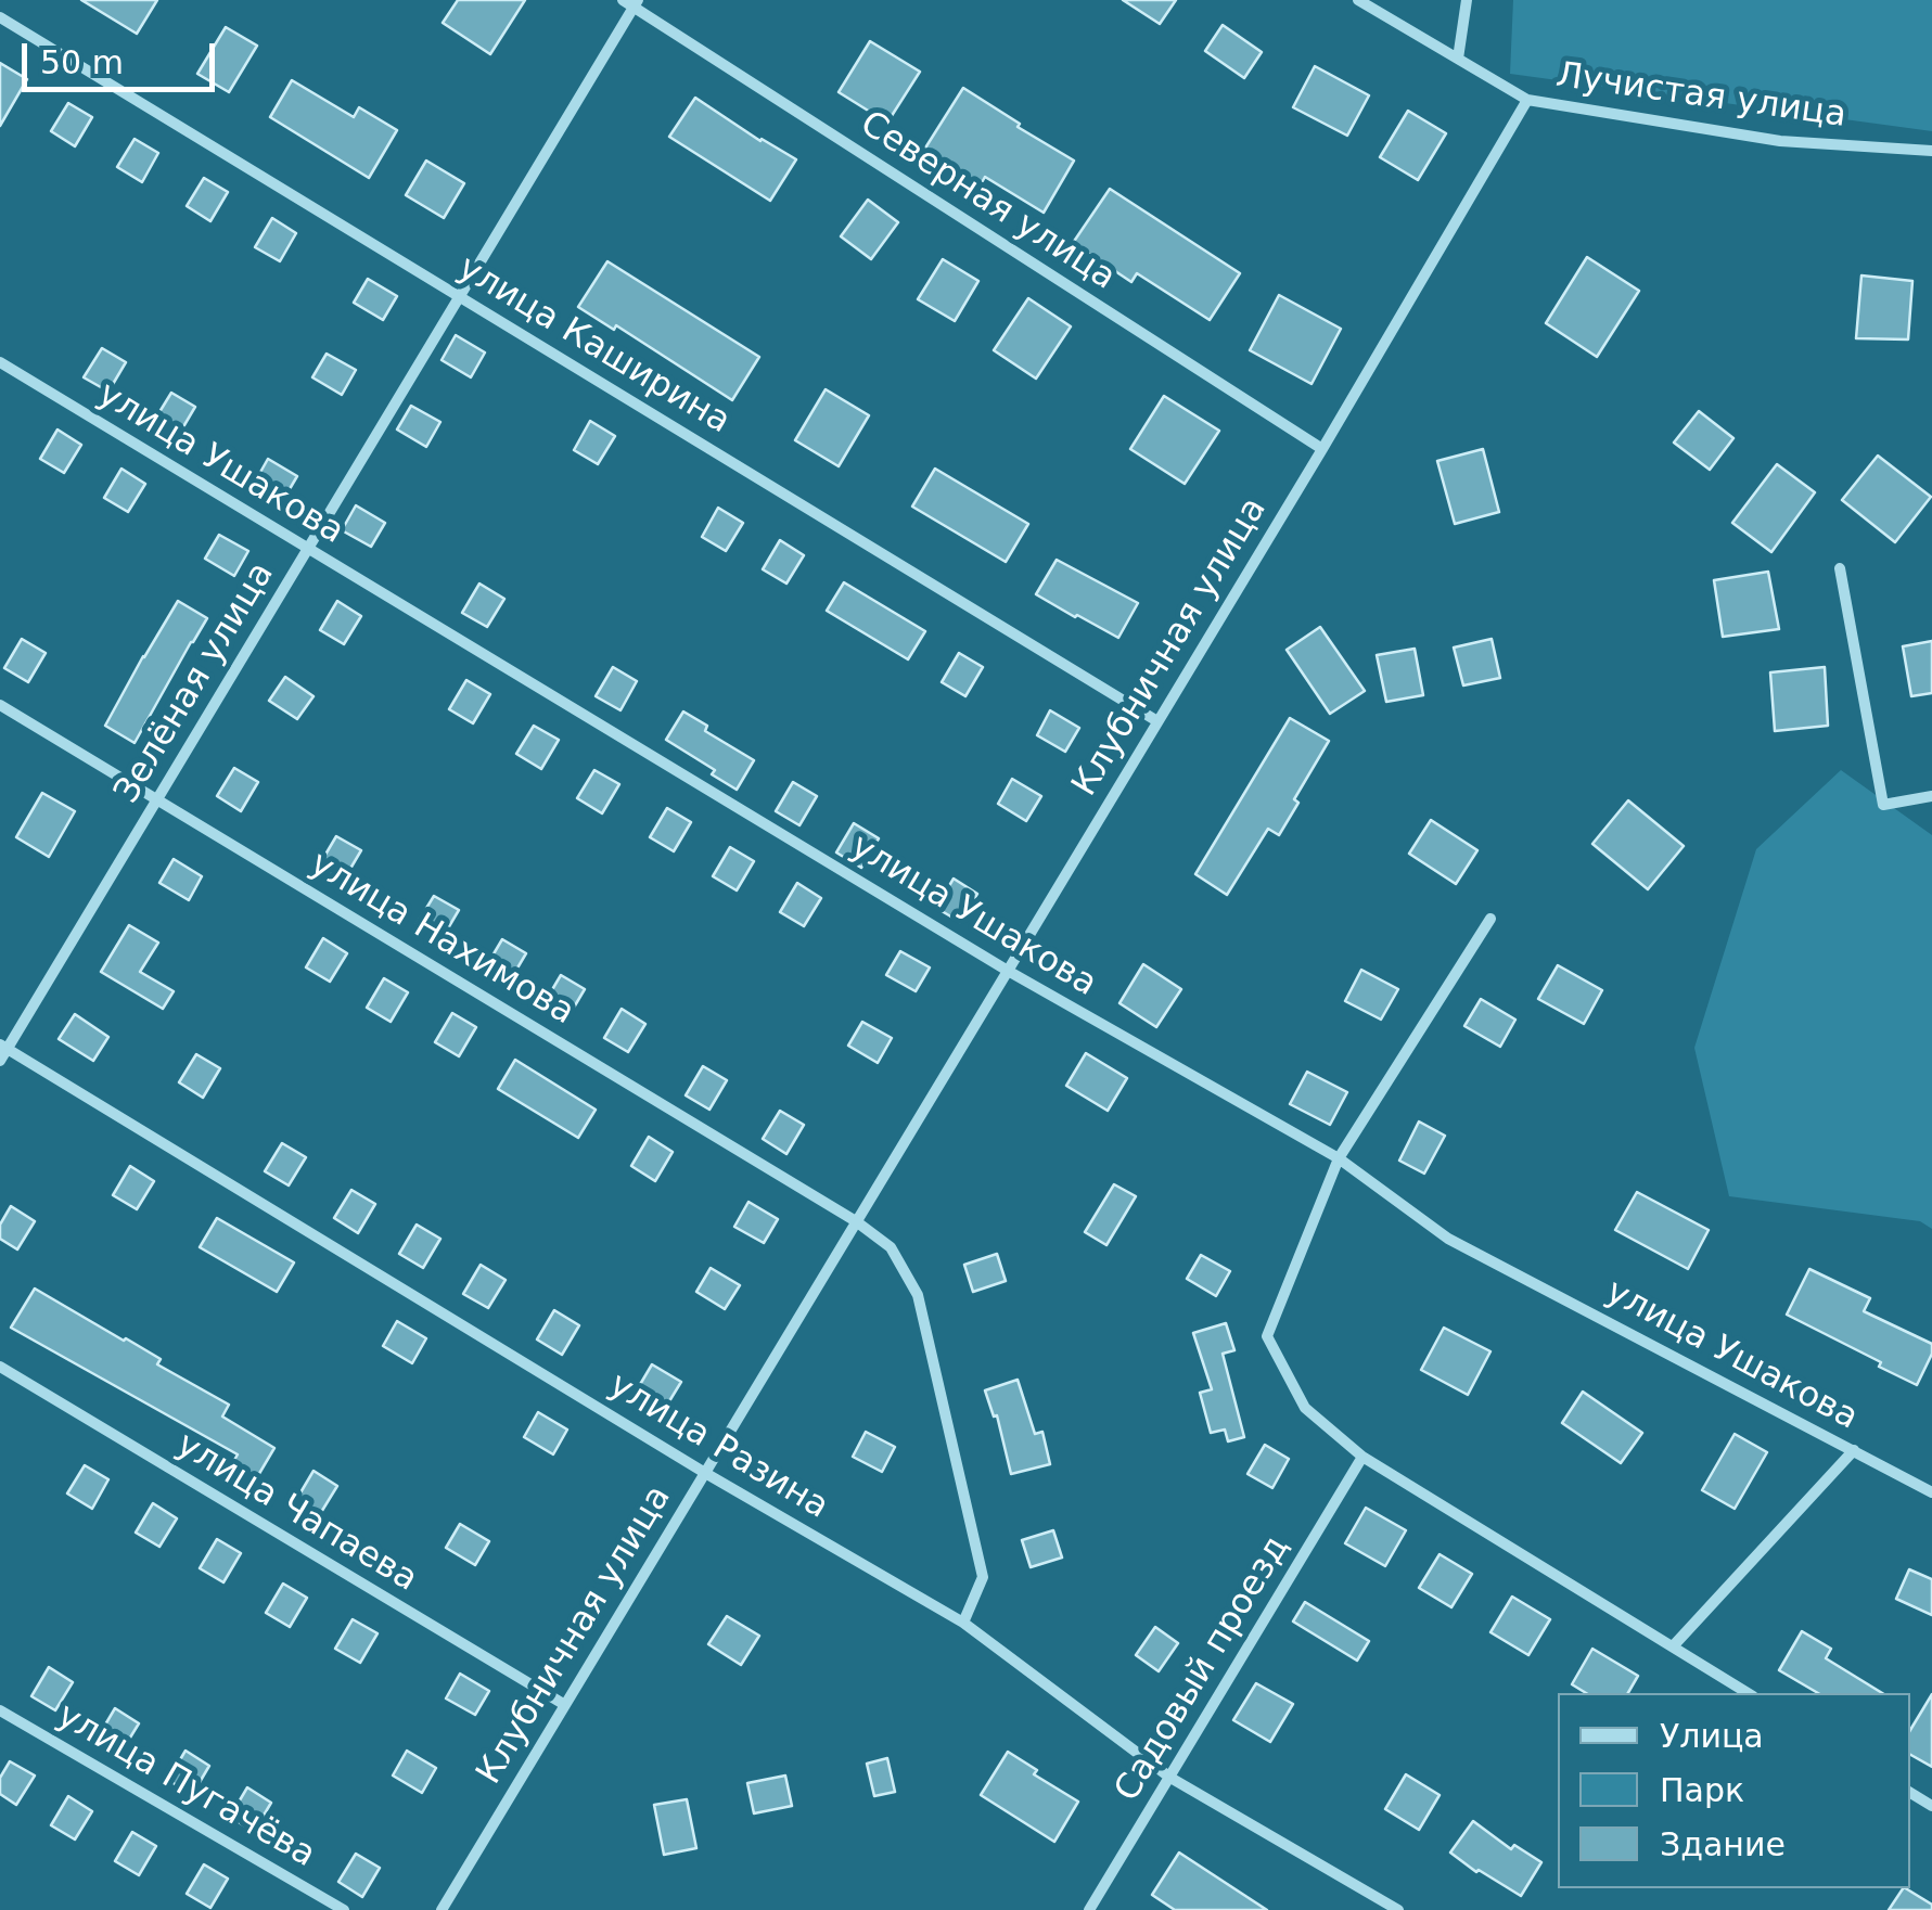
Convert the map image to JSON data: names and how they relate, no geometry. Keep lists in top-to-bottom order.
{
  "streets": {
    "street": [
      "Лучистая улица",
      "Северная улица",
      "улица Каширина",
      "улица Ушакова",
      "Клубничная улица",
      "Зелёная улица",
      "улица Нахимова",
      "улица Разина",
      "улица Чапаева",
      "Садовый проезд",
      "улица Пугачёва"
    ]
  },
  "crossings": [
    ["Лучистая улица", "Клубничная улица"],
    ["Северная улица", "Клубничная улица"],
    ["Северная улица", "Зелёная улица"],
    ["улица Каширина", "Клубничная улица"],
    ["улица Каширина", "Зелёная улица"],
    ["улица Ушакова", "Клубничная улица"],
    ["улица Ушакова", "Зелёная улица"],
    ["Клубничная улица", "улица Нахимова"],
    ["Клубничная улица", "улица Разина"],
    ["Клубничная улица", "улица Чапаева"],
    ["Зелёная улица", "улица Нахимова"],
    ["Зелёная улица", "улица Разина"],
    ["улица Разина", "Садовый проезд"]
  ],
  "legend": ["Улица", "Парк", "Здание"],
  "scale_bar": "50 m"
}
